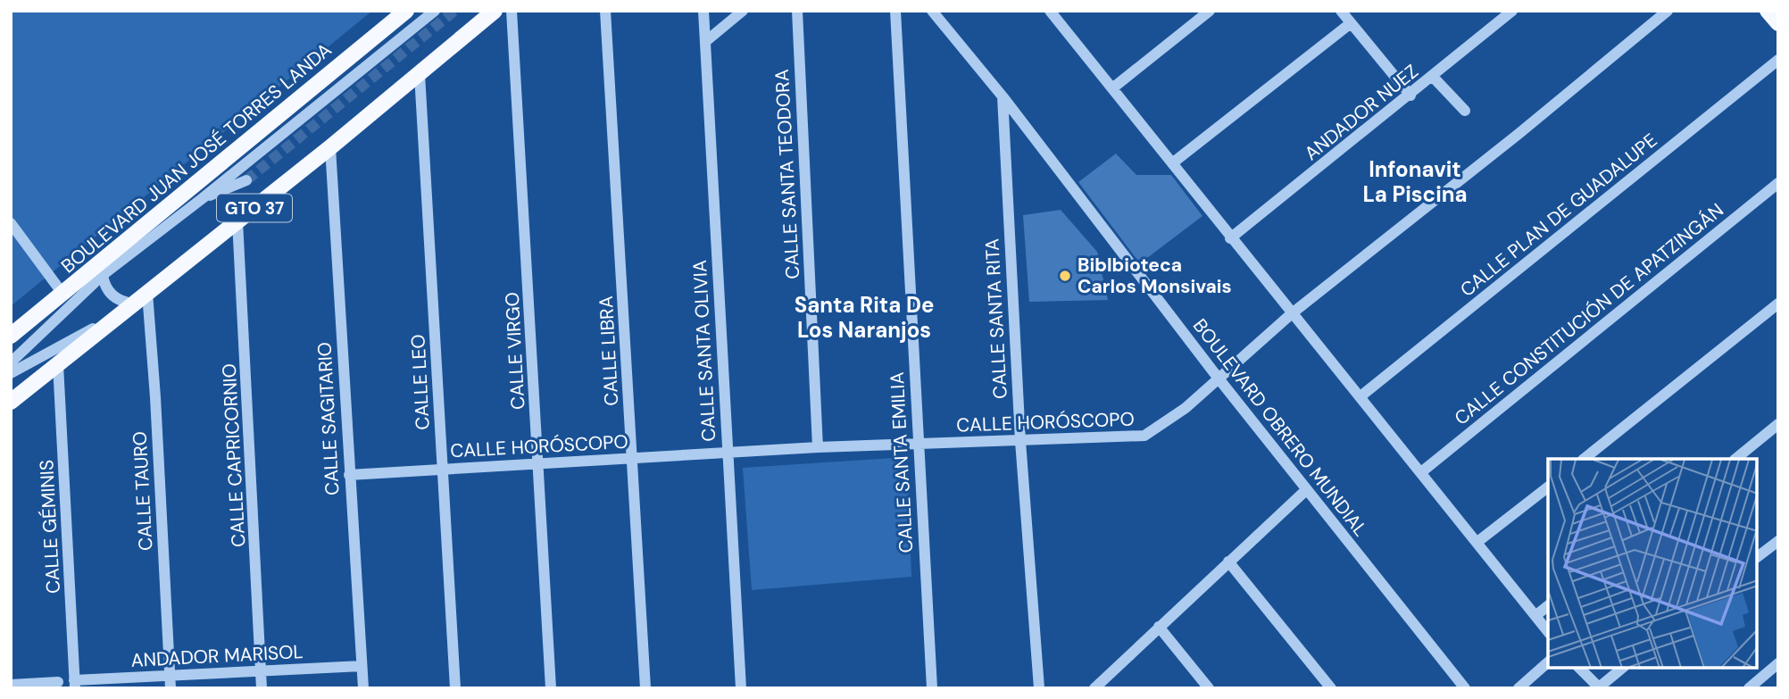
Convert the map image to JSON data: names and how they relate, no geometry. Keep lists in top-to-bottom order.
{
  "streets": {
    "main road": ["BOULEVARD JUAN JOSÉ TORRES LANDA", "GTO 37"],
    "street": [
      "ANDADOR NUEZ",
      "CALLE SANTA TEODORA",
      "CALLE PLAN DE GUADALUPE",
      "CALLE CONSTITUCIÓN DE APATZINGÁN",
      "CALLE SANTA RITA",
      "CALLE VIRGO",
      "CALLE LIBRA",
      "CALLE SANTA OLIVIA",
      "CALLE LEO",
      "CALLE SAGITARIO",
      "CALLE HORÓSCOPO",
      "BOULEVARD OBRERO MUNDIAL",
      "CALLE CAPRICORNIO",
      "CALLE SANTA EMILIA",
      "CALLE TAURO",
      "CALLE GÉMINIS",
      "ANDADOR MARISOL"
    ]
  },
  "crossings": [
    ["CALLE SANTA TEODORA", "CALLE HORÓSCOPO"],
    ["GTO 37", "CALLE LEO"],
    ["GTO 37", "CALLE SAGITARIO"],
    ["GTO 37", "CALLE CAPRICORNIO"],
    ["GTO 37", "CALLE TAURO"],
    ["GTO 37", "CALLE GÉMINIS"],
    ["CALLE SANTA RITA", "CALLE HORÓSCOPO"],
    ["CALLE SANTA RITA", "BOULEVARD OBRERO MUNDIAL"],
    ["CALLE VIRGO", "CALLE HORÓSCOPO"],
    ["CALLE LIBRA", "CALLE HORÓSCOPO"],
    ["CALLE SANTA OLIVIA", "CALLE HORÓSCOPO"],
    ["CALLE LEO", "CALLE HORÓSCOPO"],
    ["CALLE SAGITARIO", "CALLE HORÓSCOPO"],
    ["CALLE SAGITARIO", "ANDADOR MARISOL"],
    ["CALLE HORÓSCOPO", "BOULEVARD OBRERO MUNDIAL"],
    ["CALLE HORÓSCOPO", "CALLE SANTA EMILIA"],
    ["CALLE CAPRICORNIO", "ANDADOR MARISOL"],
    ["CALLE TAURO", "ANDADOR MARISOL"],
    ["CALLE GÉMINIS", "ANDADOR MARISOL"]
  ],
  "districts": ["Infonavit La Piscina", "Santa Rita De Los Naranjos"],
  "places": ["Biblbioteca Carlos Monsivais"]
}
